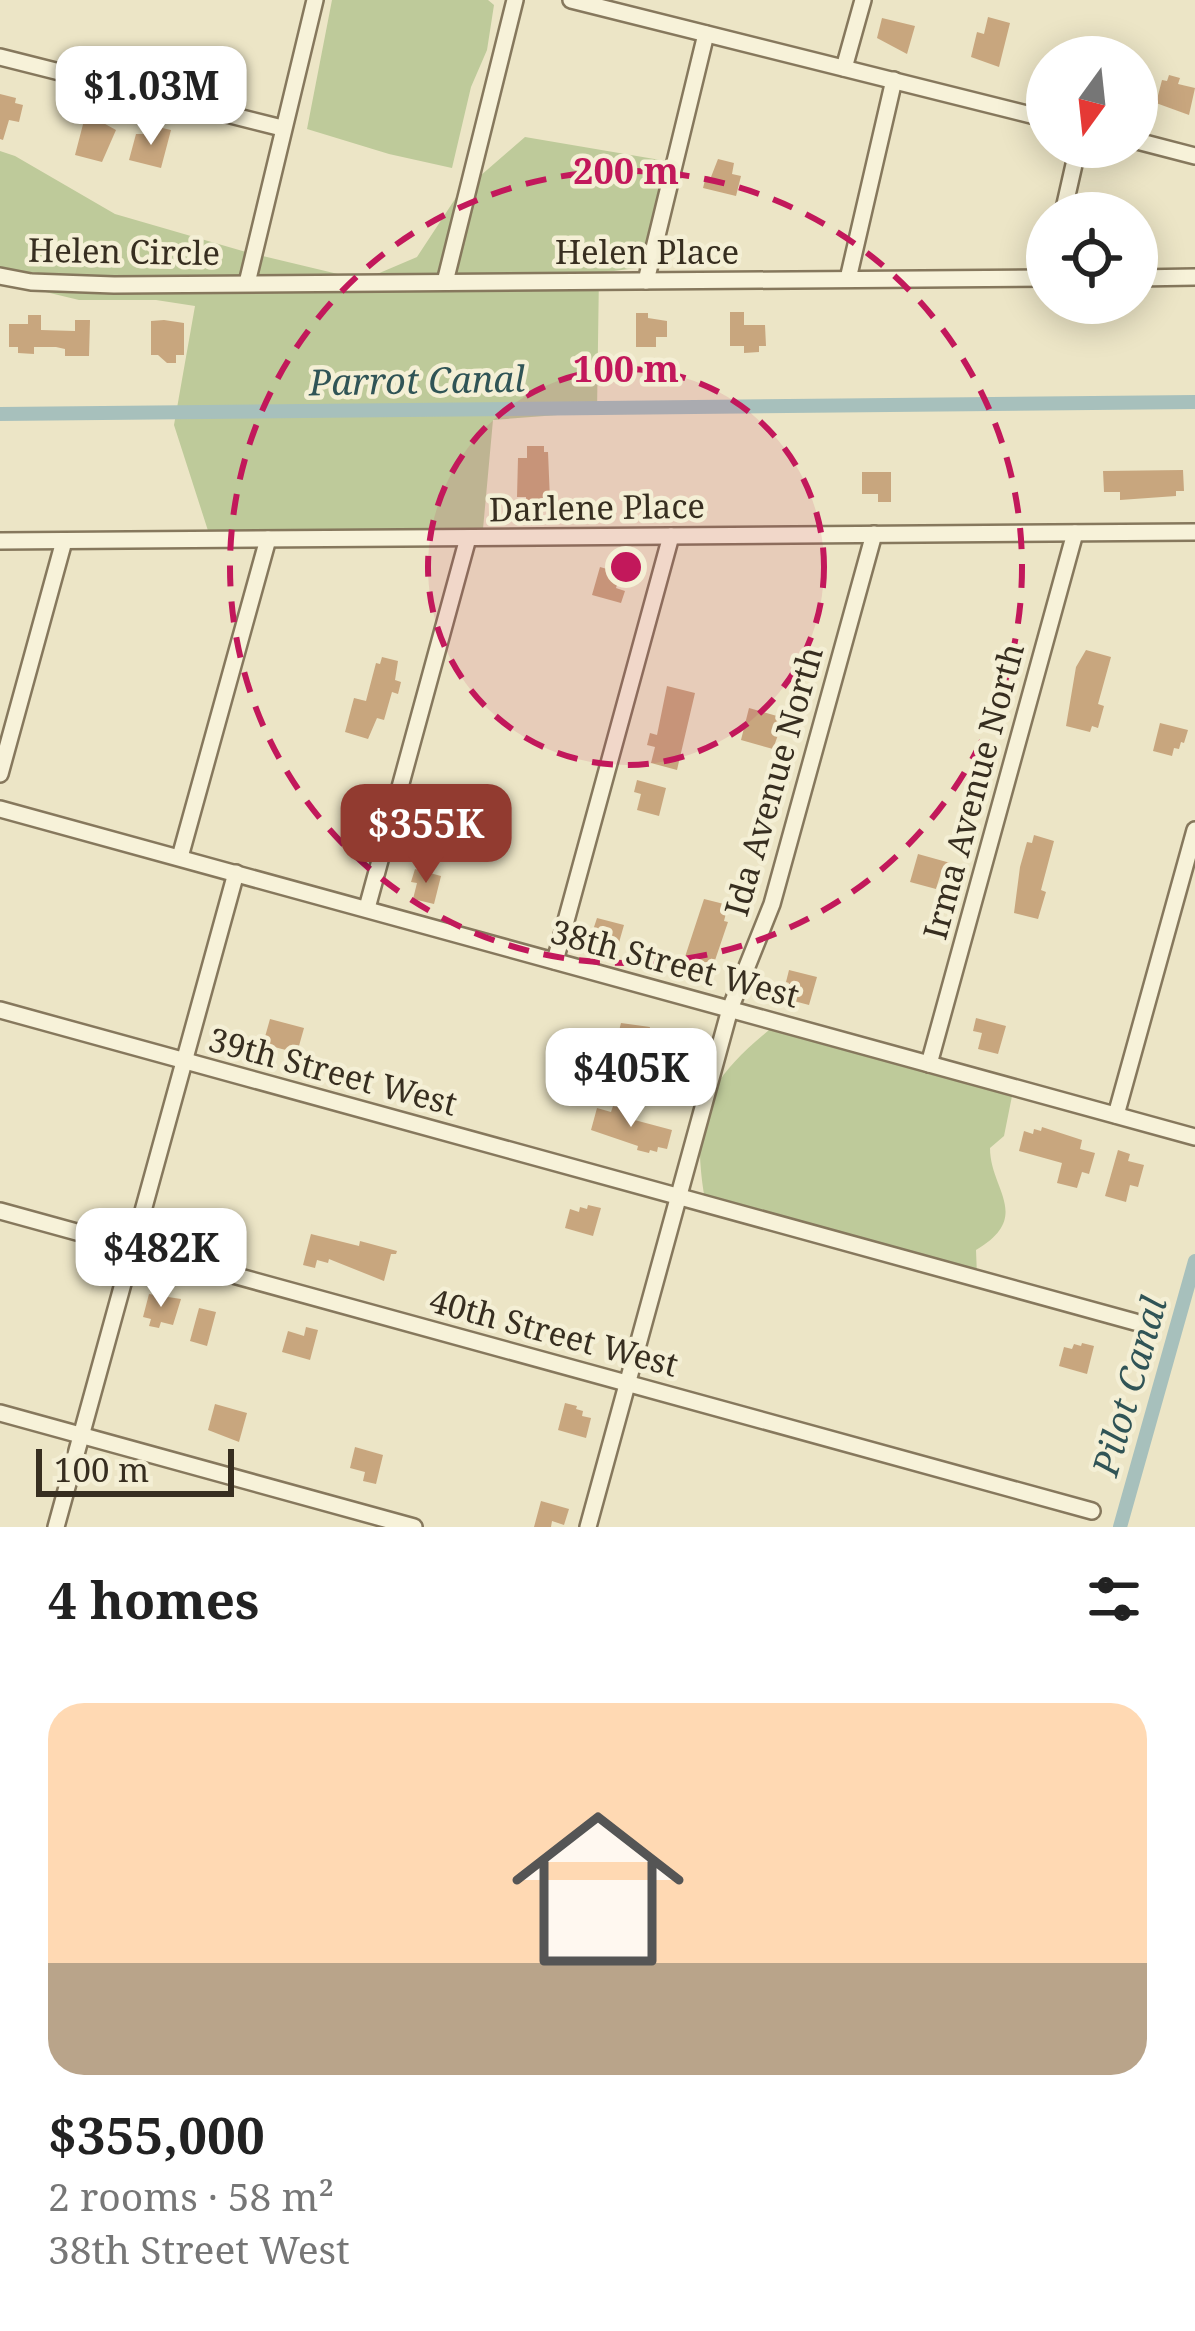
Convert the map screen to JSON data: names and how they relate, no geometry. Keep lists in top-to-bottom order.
{
  "streets": {
    "street": [
      "Helen Circle",
      "Helen Place",
      "Darlene Place",
      "Ida Avenue North",
      "Irma Avenue North",
      "38th Street West",
      "39th Street West",
      "40th Street West"
    ]
  },
  "crossings": [
    ["Helen Circle", "Helen Place"],
    ["Darlene Place", "Ida Avenue North"],
    ["Darlene Place", "Irma Avenue North"],
    ["Ida Avenue North", "38th Street West"],
    ["Ida Avenue North", "39th Street West"],
    ["Ida Avenue North", "40th Street West"],
    ["Irma Avenue North", "38th Street West"]
  ],
  "water": ["Parrot Canal", "Pilot Canal"],
  "scale_bar": "100 m",
  "north": "bottom",
  "page": {
    "price": [
      "$1.03M",
      "$355K",
      "$405K",
      "$482K"
    ],
    "scale": "100 m",
    "heading": "4 homes",
    "list": [
      {
        "name": "$355,000",
        "note": "2 rooms · 58 m² · 38th Street West"
      }
    ]
  },
  "rings": ["200 m", "100 m"]
}
